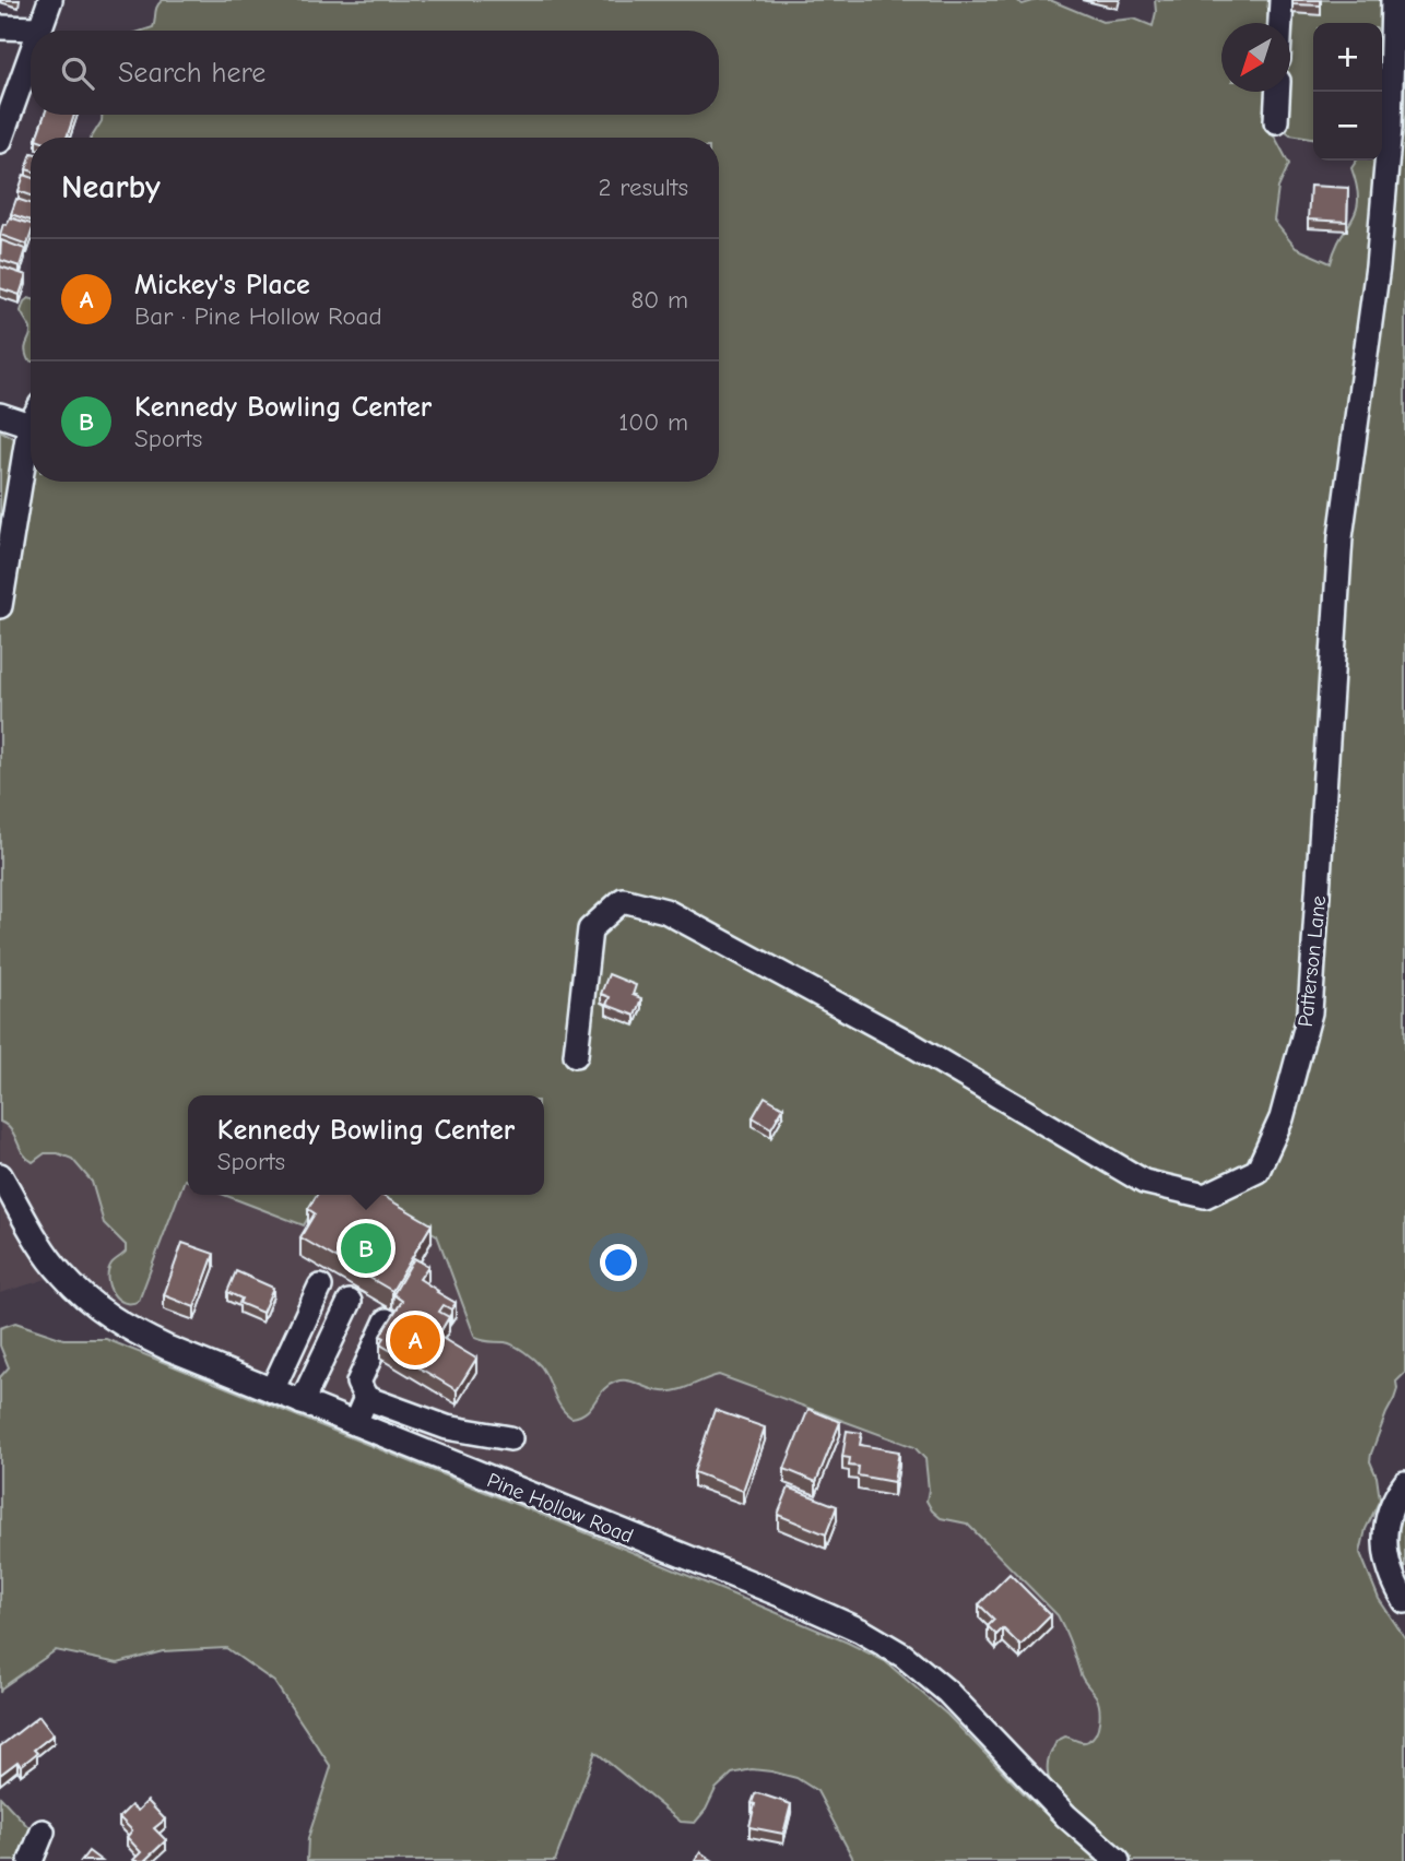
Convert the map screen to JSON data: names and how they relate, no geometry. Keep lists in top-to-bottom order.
{
  "streets": {
    "street": ["Patterson Lane", "Pine Hollow Road"]
  },
  "north": "bottom left",
  "page": {
    "map_buttons": ["+", "−"],
    "search": "Search here",
    "heading": ["Nearby", "2 results"],
    "list": [
      {
        "mark": "A",
        "name": "Mickey's Place",
        "note": "Bar · Pine Hollow Road",
        "value": "80 m"
      },
      {
        "mark": "B",
        "name": "Kennedy Bowling Center",
        "note": "Sports",
        "value": "100 m"
      }
    ],
    "popup": ["Kennedy Bowling Center", "Sports"],
    "pins": ["B", "A"]
  }
}
